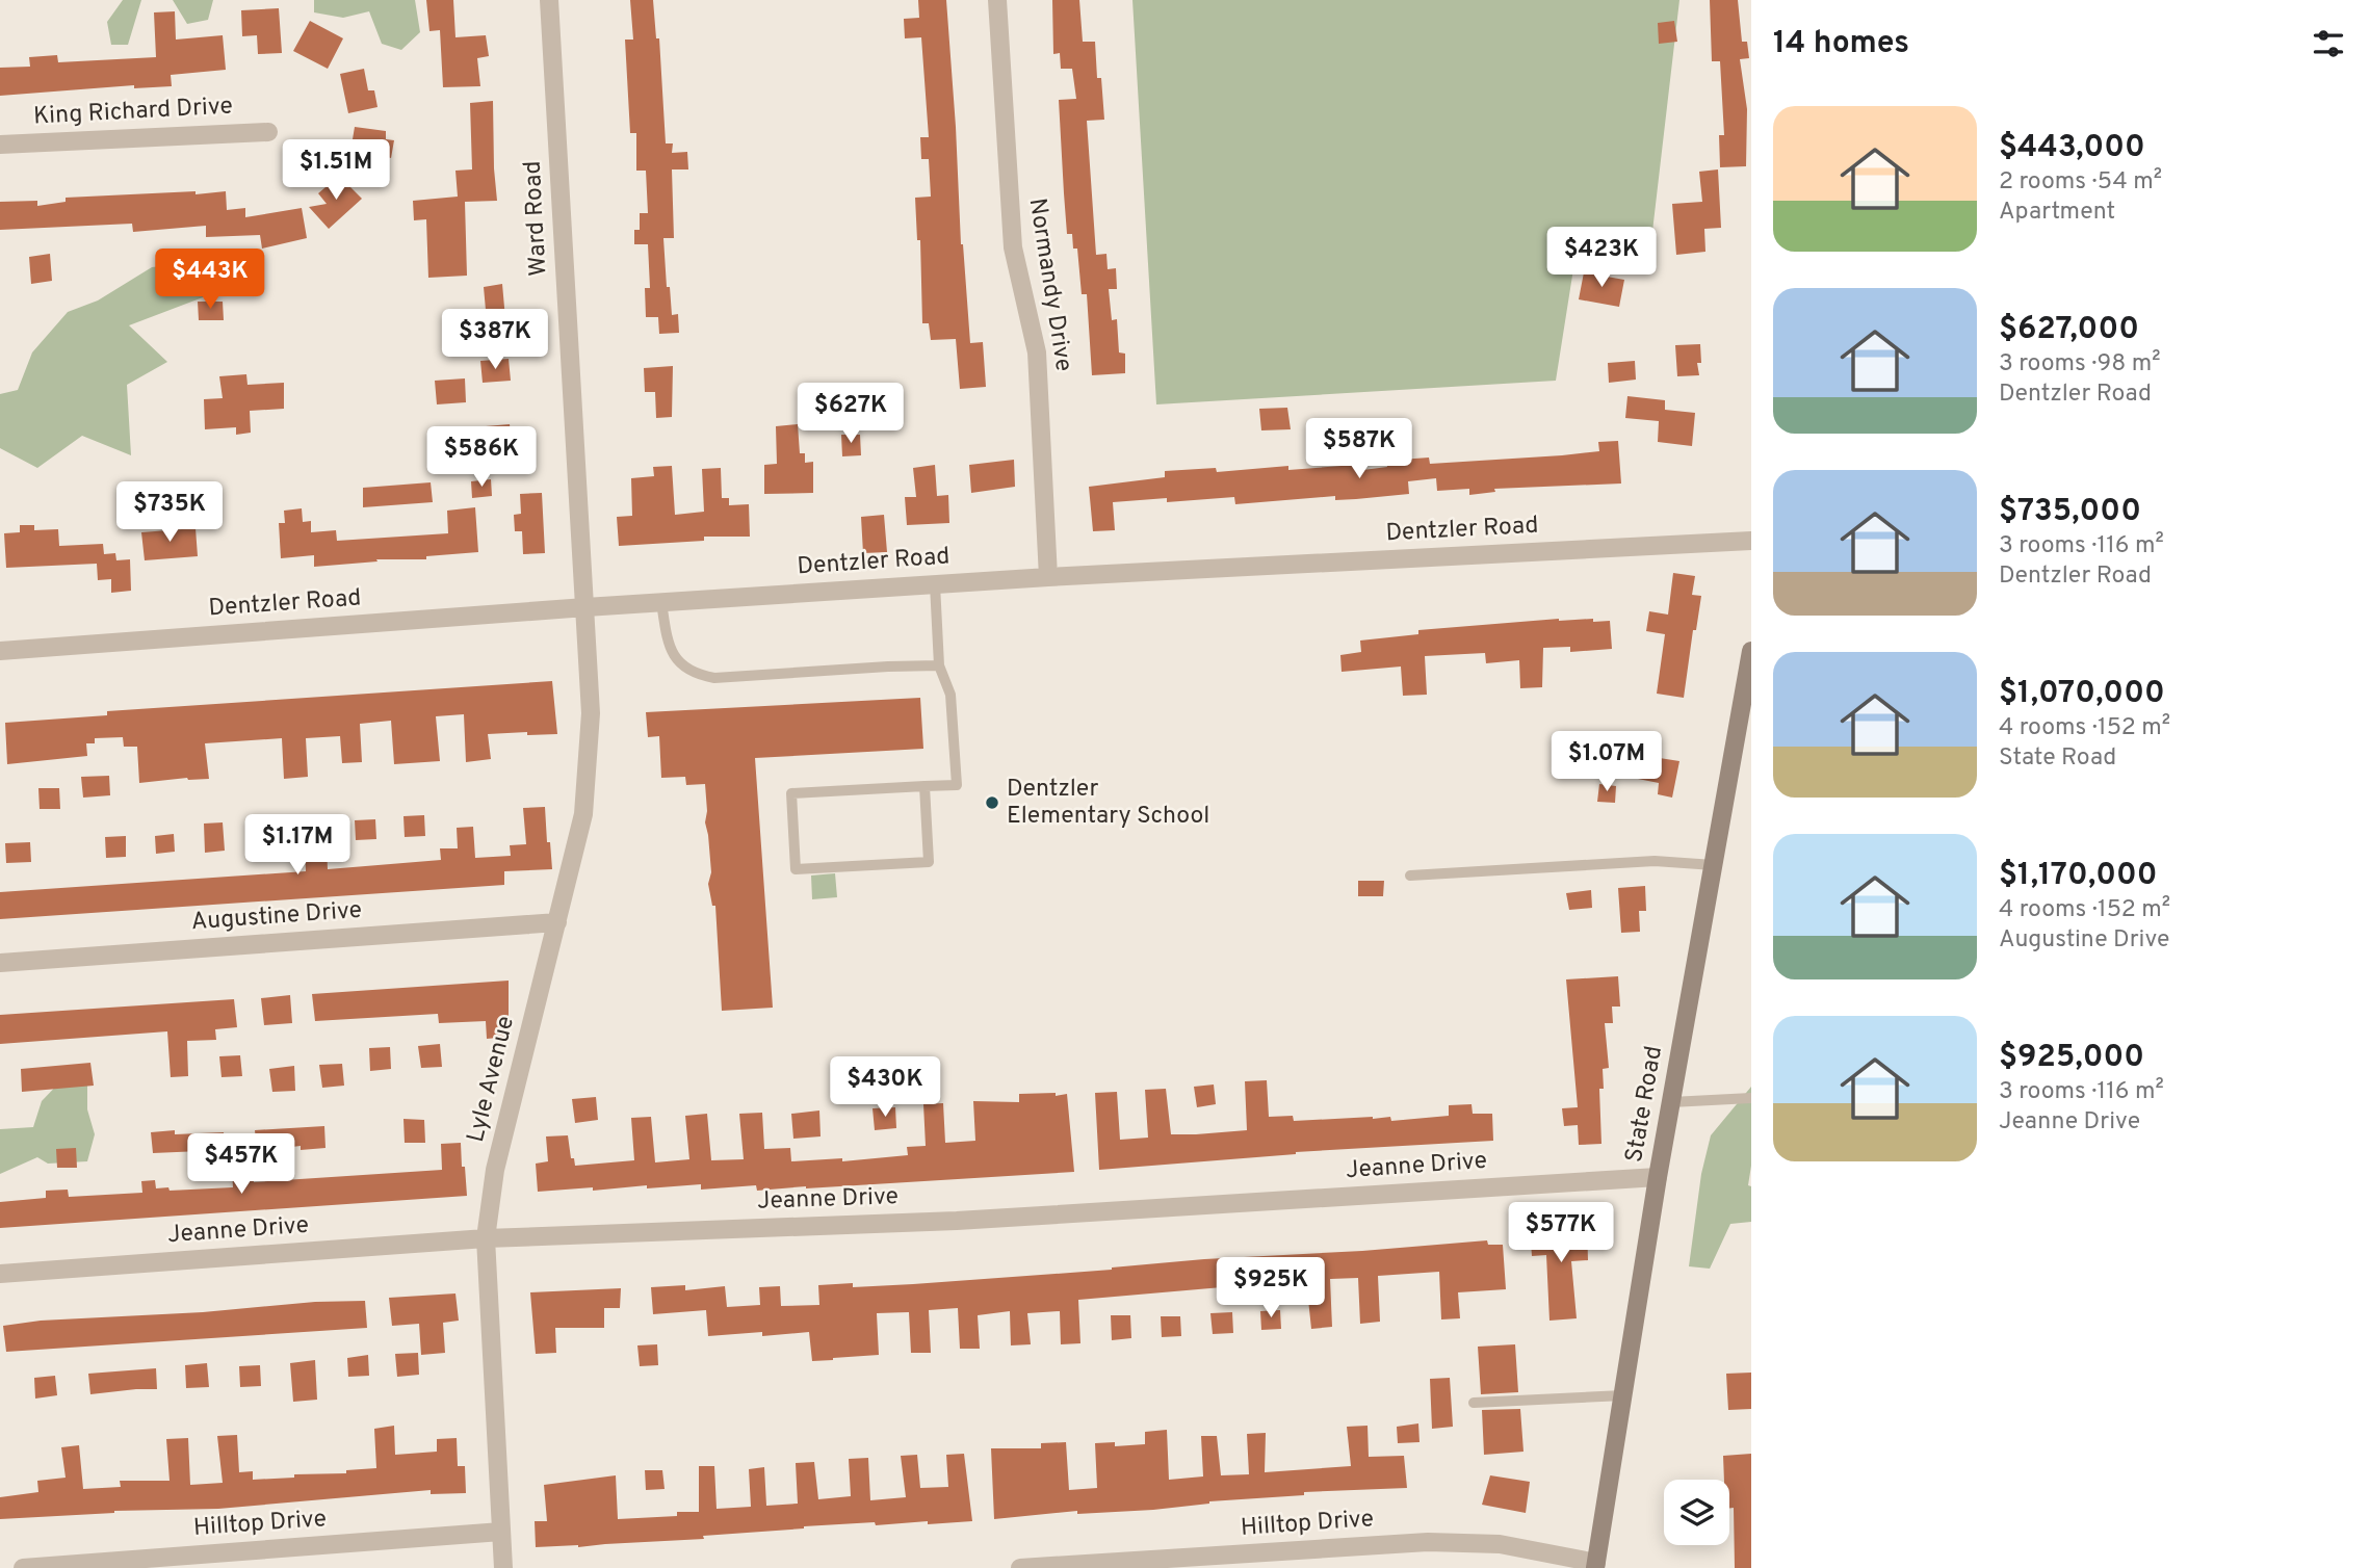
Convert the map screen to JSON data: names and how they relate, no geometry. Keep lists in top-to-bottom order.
{
  "streets": {
    "main road": ["State Road"],
    "street": [
      "King Richard Drive",
      "Ward Road",
      "Normandy Drive",
      "Dentzler Road",
      "Augustine Drive",
      "Lyle Avenue",
      "Jeanne Drive",
      "Hilltop Drive"
    ]
  },
  "crossings": [
    ["Ward Road", "Dentzler Road"],
    ["Ward Road", "Lyle Avenue"],
    ["Normandy Drive", "Dentzler Road"],
    ["Dentzler Road", "Lyle Avenue"],
    ["Augustine Drive", "Lyle Avenue"],
    ["Lyle Avenue", "Jeanne Drive"],
    ["Lyle Avenue", "Hilltop Drive"],
    ["State Road", "Jeanne Drive"],
    ["State Road", "Hilltop Drive"]
  ],
  "places": ["Dentzler Elementary School"],
  "page": {
    "heading": "14 homes",
    "list": [
      {
        "name": "$443,000",
        "note": "2 rooms · 54 m² · Apartment"
      },
      {
        "name": "$627,000",
        "note": "3 rooms · 98 m² · Dentzler Road"
      },
      {
        "name": "$735,000",
        "note": "3 rooms · 116 m² · Dentzler Road"
      },
      {
        "name": "$1,070,000",
        "note": "4 rooms · 152 m² · State Road"
      },
      {
        "name": "$1,170,000",
        "note": "4 rooms · 152 m² · Augustine Drive"
      },
      {
        "name": "$925,000",
        "note": "3 rooms · 116 m² · Jeanne Drive"
      }
    ],
    "price": [
      "$1.51M",
      "$423K",
      "$443K",
      "$387K",
      "$627K",
      "$587K",
      "$586K",
      "$735K",
      "$1.07M",
      "$1.17M",
      "$430K",
      "$457K",
      "$577K",
      "$925K"
    ]
  }
}
